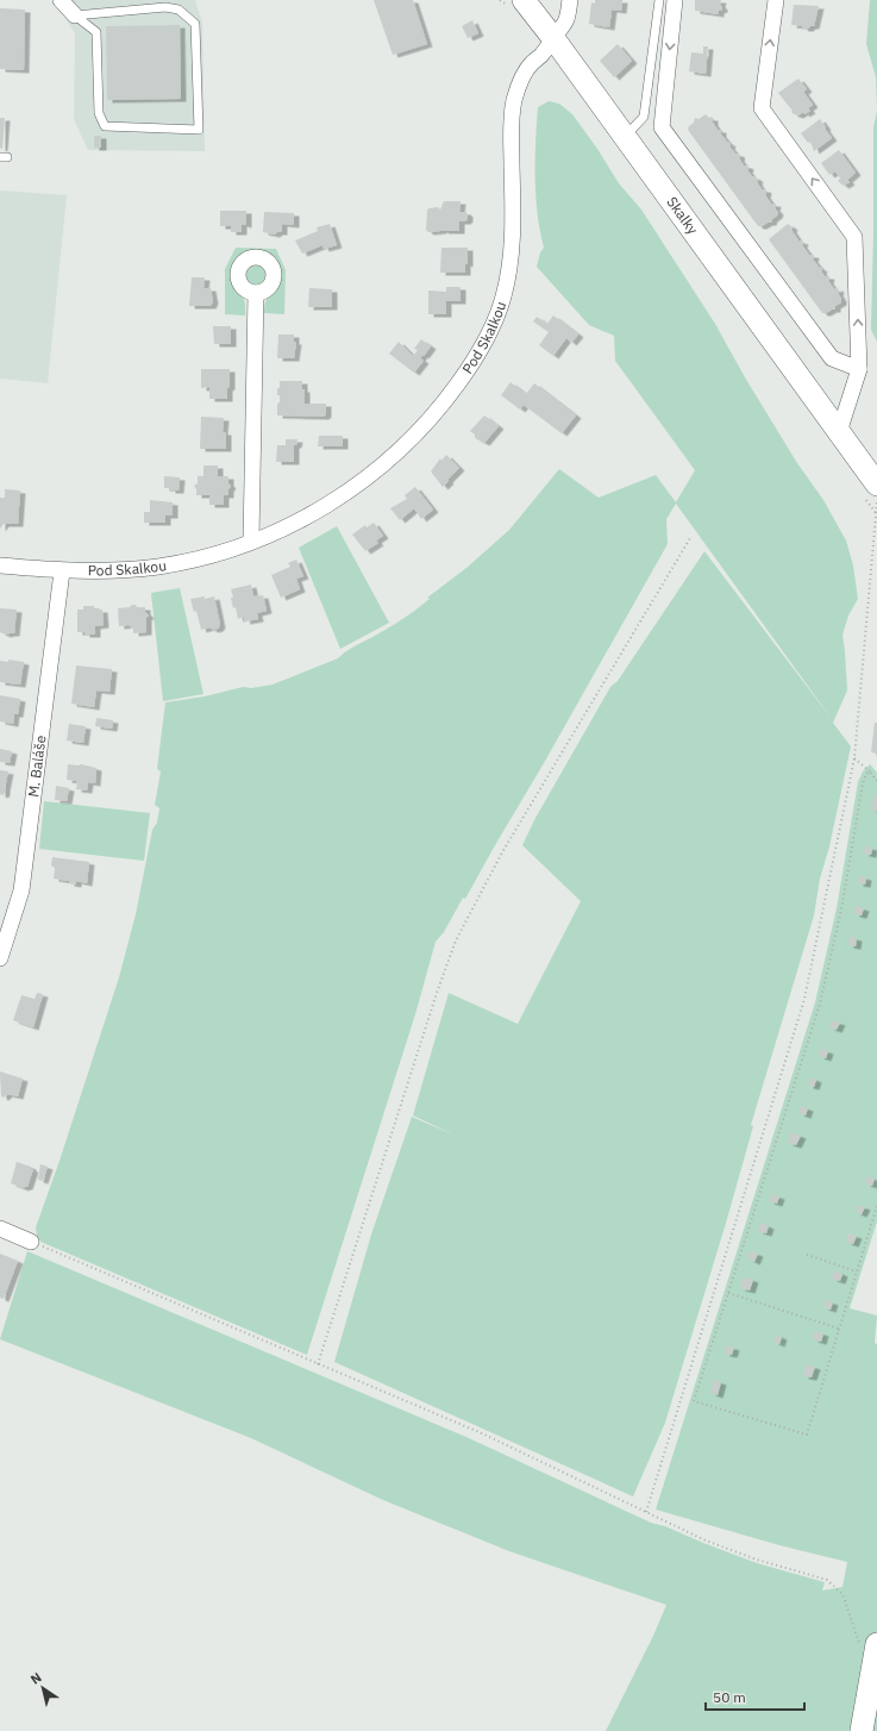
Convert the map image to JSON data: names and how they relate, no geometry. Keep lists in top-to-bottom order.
{
  "streets": {
    "street": ["Skalky", "Pod Skalkou", "M. Baláše"]
  },
  "crossings": [
    ["Skalky", "Pod Skalkou"],
    ["Pod Skalkou", "M. Baláše"]
  ],
  "scale_bar": "50 m",
  "north": "top left"
}
